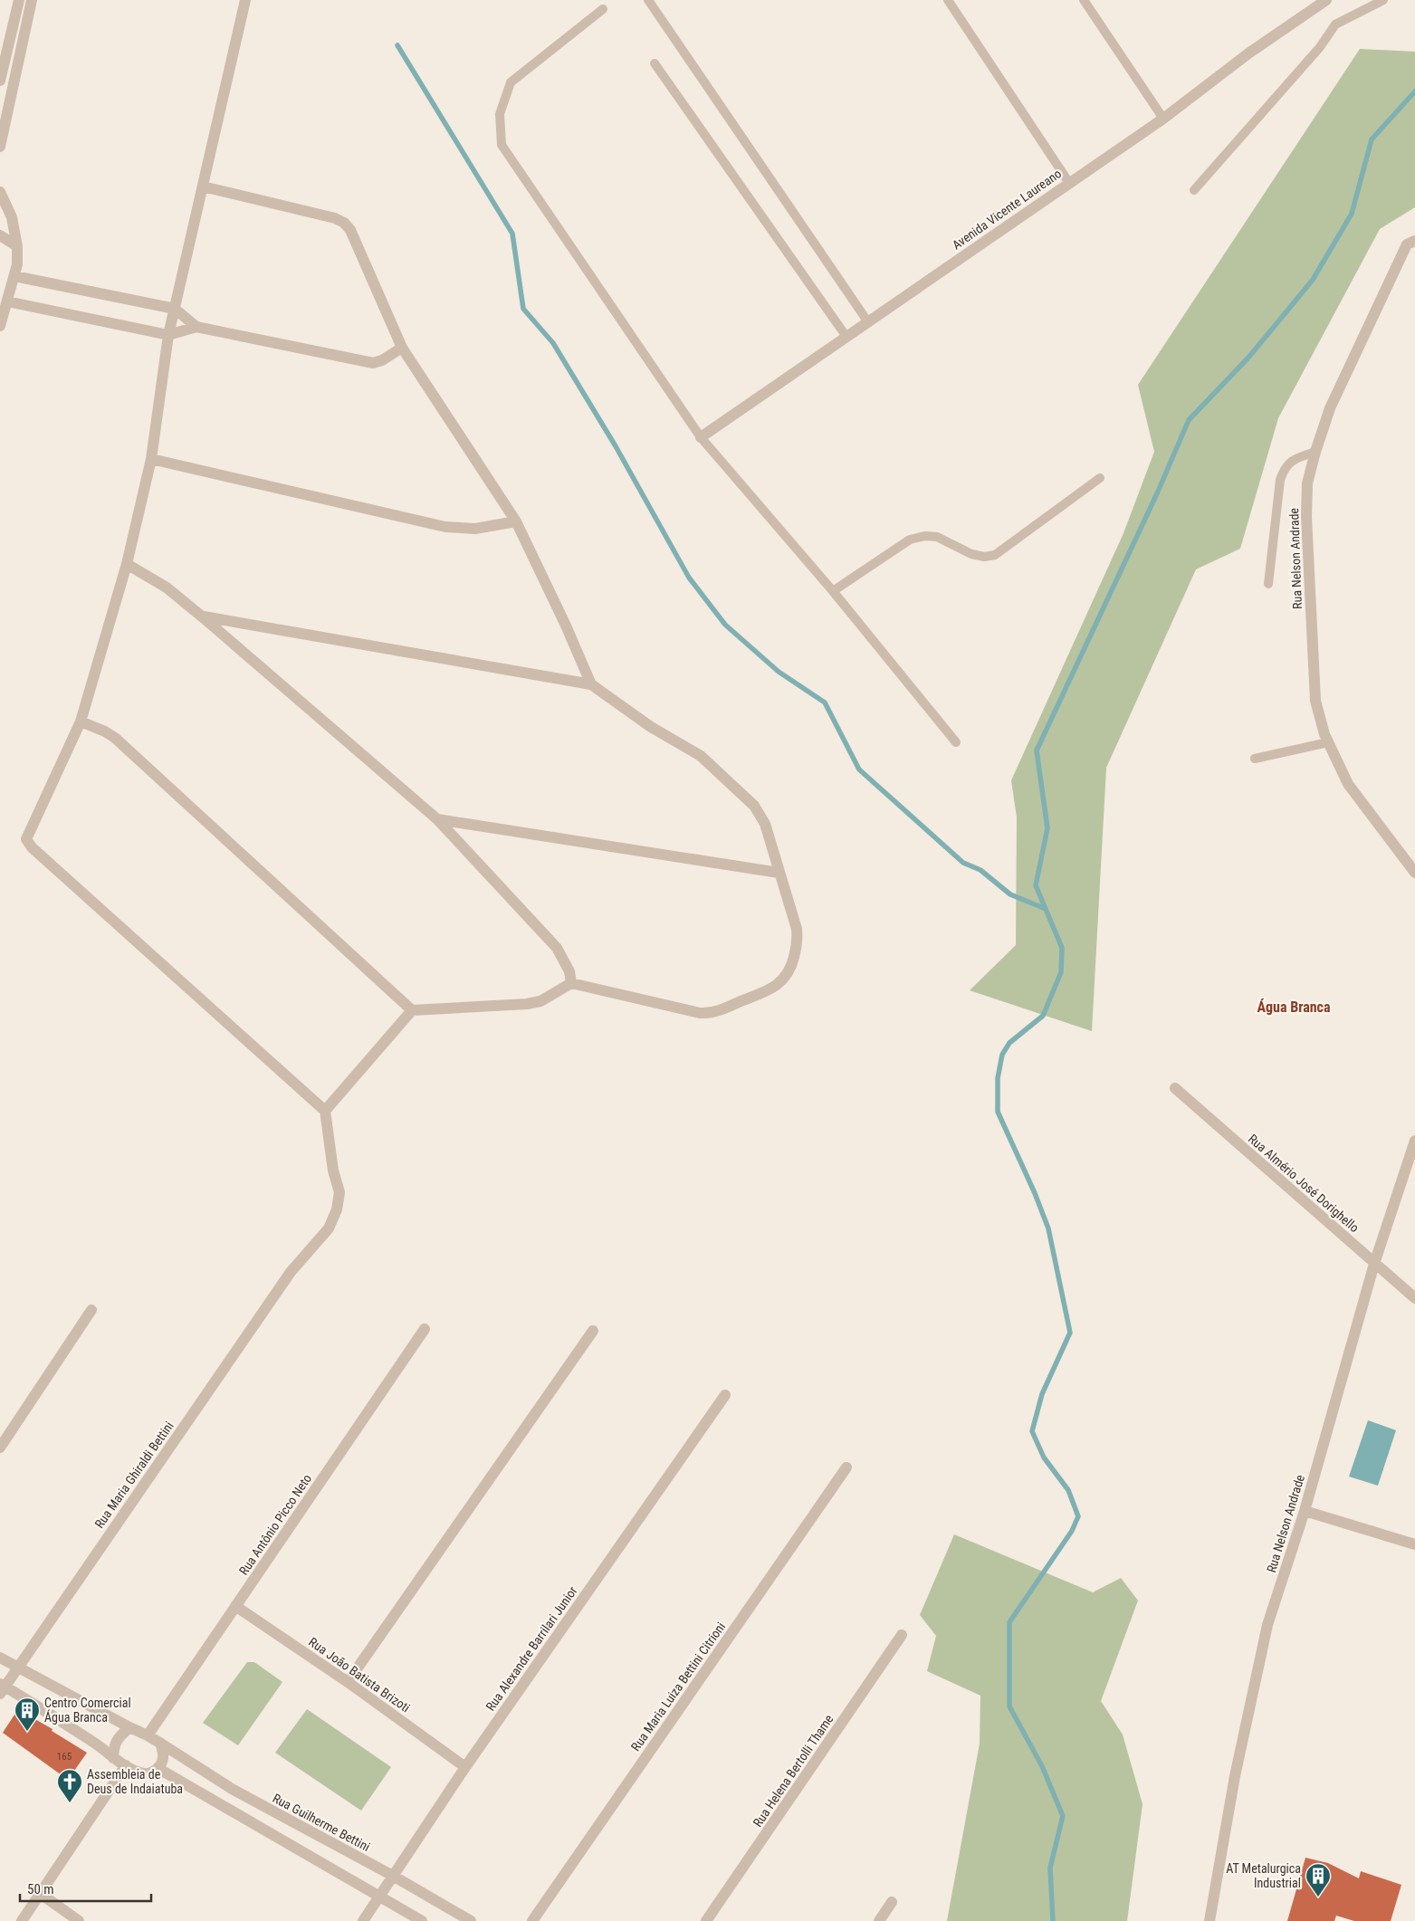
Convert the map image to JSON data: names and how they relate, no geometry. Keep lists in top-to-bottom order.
{
  "streets": {
    "street": [
      "Avenida Vicente Laureano",
      "Rua Nelson Andrade",
      "Rua Almério José Dorighello",
      "Rua Maria Ghiraldi Bettini",
      "Rua Antônio Picco Neto",
      "Rua Alexandre Barrilari Junior",
      "Rua João Batista Brizoti",
      "Rua Maria Luiza Bettini Citrioni",
      "Rua Helena Bertolli Thame",
      "Rua Guilherme Bettini"
    ]
  },
  "crossings": [
    ["Rua Nelson Andrade", "Rua Almério José Dorighello"],
    ["Rua Maria Ghiraldi Bettini", "Rua Guilherme Bettini"],
    ["Rua Antônio Picco Neto", "Rua João Batista Brizoti"],
    ["Rua Antônio Picco Neto", "Rua Guilherme Bettini"],
    ["Rua Alexandre Barrilari Junior", "Rua João Batista Brizoti"],
    ["Rua Alexandre Barrilari Junior", "Rua Guilherme Bettini"]
  ],
  "districts": ["Água Branca"],
  "places": {
    "building": ["Centro Comercial Água Branca", "AT Metalurgica Industrial"],
    "church": ["Assembleia de Deus de Indaiatuba"]
  },
  "house_numbers": ["165"],
  "scale_bar": "50 m"
}
